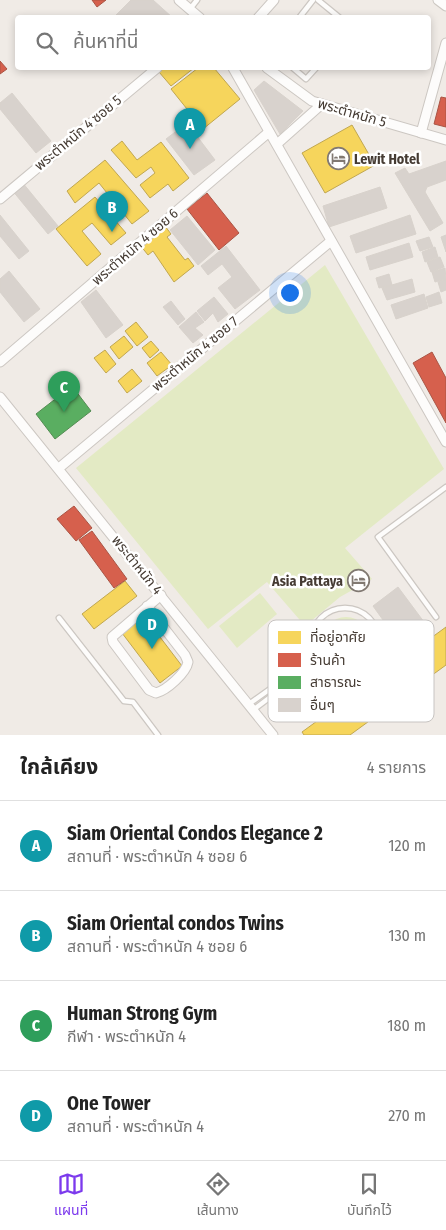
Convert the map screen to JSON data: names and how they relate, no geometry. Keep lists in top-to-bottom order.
{
  "streets": {
    "street": [
      "พระตำหนัก 5",
      "พระตำหนัก 4 ซอย 5",
      "พระตำหนัก 4 ซอย 6",
      "พระตำหนัก 4 ซอย 7",
      "พระตำหนัก 4"
    ]
  },
  "crossings": [
    ["พระตำหนัก 4 ซอย 7", "พระตำหนัก 4"]
  ],
  "places": {
    "hotel": ["Lewit Hotel", "Asia Pattaya"]
  },
  "legend": [
    "ที่อยู่อาศัย",
    "ร้านค้า",
    "สาธารณะ",
    "อื่นๆ"
  ],
  "page": {
    "search": "ค้นหาที่นี่",
    "pins": [
      "A",
      "B",
      "C",
      "D"
    ],
    "heading": ["ใกล้เคียง", "4 รายการ"],
    "list": [
      {
        "mark": "A",
        "name": "Siam Oriental Condos Elegance 2",
        "note": "สถานที่ · พระตำหนัก 4 ซอย 6",
        "value": "120 m"
      },
      {
        "mark": "B",
        "name": "Siam Oriental condos Twins",
        "note": "สถานที่ · พระตำหนัก 4 ซอย 6",
        "value": "130 m"
      },
      {
        "mark": "C",
        "name": "Human Strong Gym",
        "note": "กีฬา · พระตำหนัก 4",
        "value": "180 m"
      },
      {
        "mark": "D",
        "name": "One Tower",
        "note": "สถานที่ · พระตำหนัก 4",
        "value": "270 m"
      }
    ],
    "nav": ["แผนที่", "เส้นทาง", "บันทึกไว้"]
  }
}
